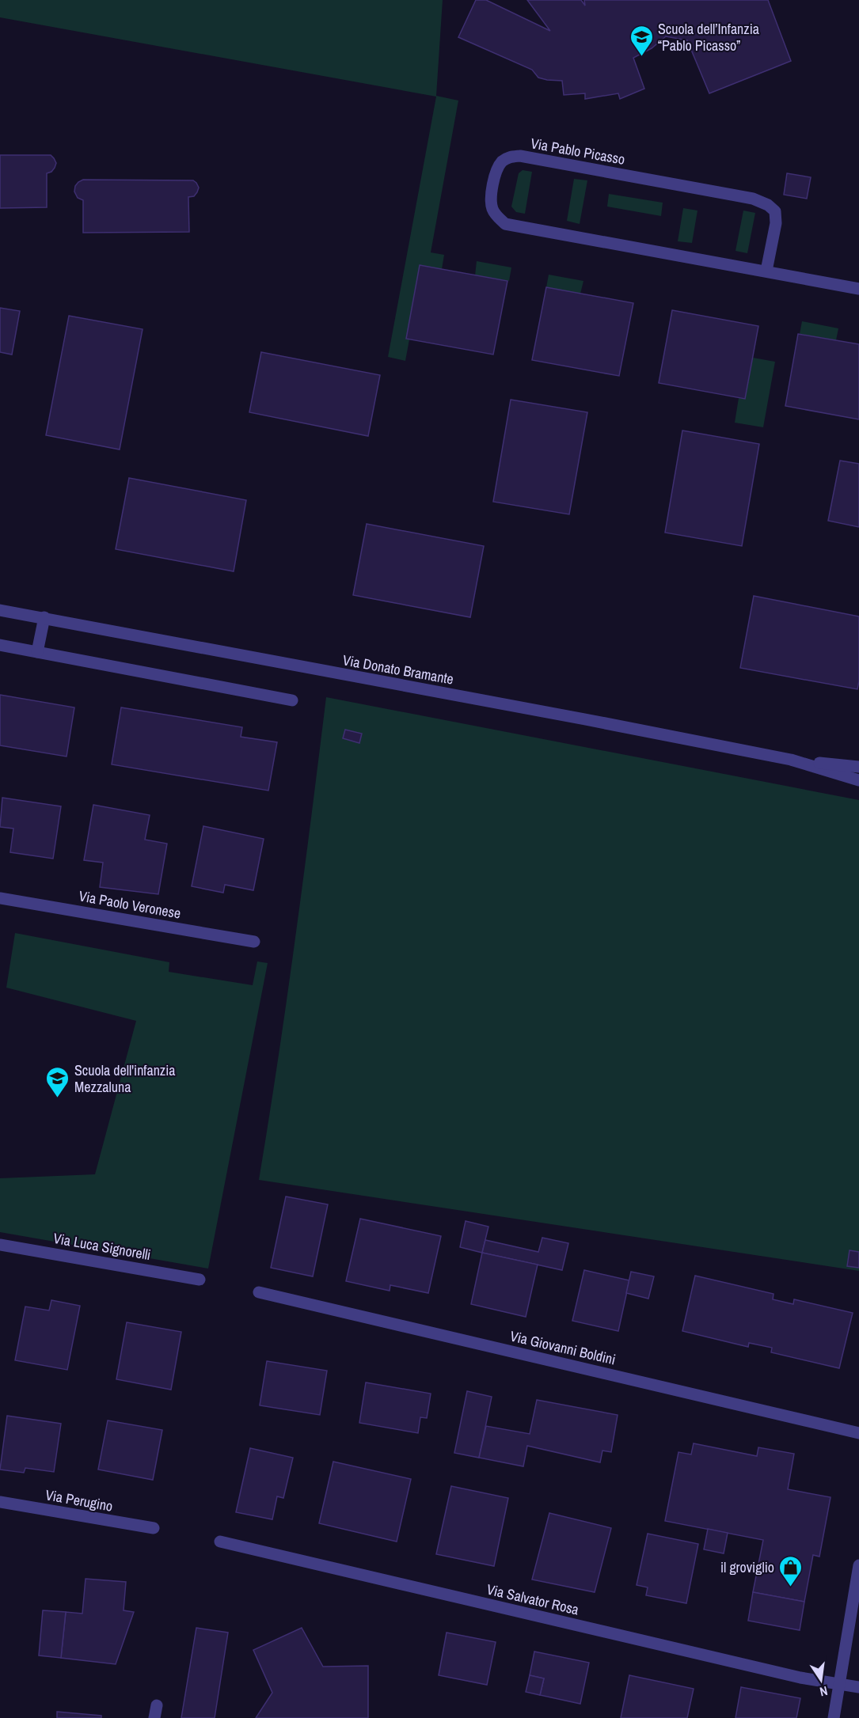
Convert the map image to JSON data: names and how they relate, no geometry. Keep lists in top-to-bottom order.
{
  "streets": {
    "street": [
      "Via Pablo Picasso",
      "Via Donato Bramante",
      "Via Paolo Veronese",
      "Via Luca Signorelli",
      "Via Giovanni Boldini",
      "Via Perugino",
      "Via Salvator Rosa"
    ]
  },
  "places": {
    "school or university": ["Scuola dell’Infanzia “Pablo Picasso”", "Scuola dell'infanzia Mezzaluna"],
    "shop": ["il groviglio"]
  },
  "north": "bottom"
}
